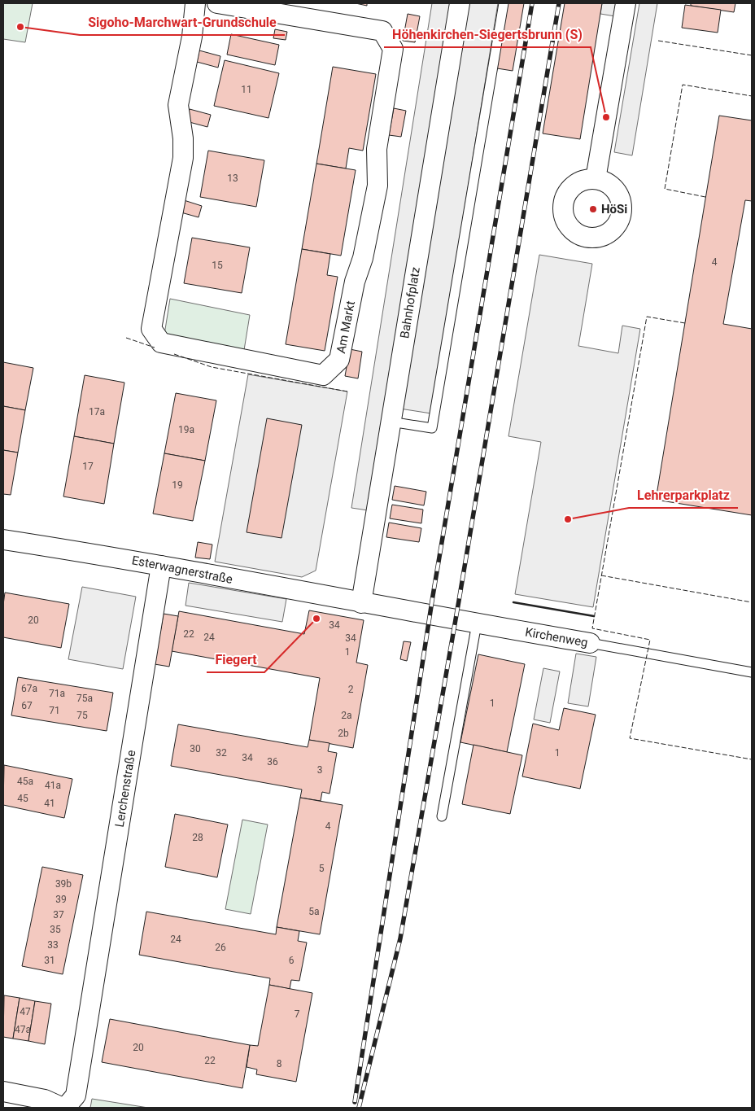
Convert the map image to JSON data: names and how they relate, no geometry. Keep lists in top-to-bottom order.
{
  "streets": {
    "street": [
      "Bahnhofplatz",
      "Am Markt",
      "Esterwagnerstraße",
      "Kirchenweg",
      "Lerchenstraße"
    ]
  },
  "crossings": [
    ["Bahnhofplatz", "Esterwagnerstraße"],
    ["Bahnhofplatz", "Kirchenweg"],
    ["Esterwagnerstraße", "Kirchenweg"],
    ["Esterwagnerstraße", "Lerchenstraße"]
  ],
  "places": [
    "Sigoho-Marchwart-Grundschule",
    "Höhenkirchen-Siegertsbrunn (S)",
    "HöSi",
    "Lehrerparkplatz",
    "Fiegert"
  ],
  "house_numbers": [
    "11",
    "13",
    "4",
    "15",
    "17a",
    "19a",
    "17",
    "19",
    "20",
    "34",
    "22",
    "24",
    "34",
    "1",
    "67a",
    "2",
    "71a",
    "75a",
    "1",
    "67",
    "71",
    "75",
    "2a",
    "2b",
    "30",
    "32",
    "1",
    "34",
    "36",
    "3",
    "45a",
    "41a",
    "45",
    "41",
    "4",
    "28",
    "5",
    "39b",
    "39",
    "5a",
    "37",
    "35",
    "24",
    "33",
    "26",
    "31",
    "6",
    "47",
    "7",
    "47a",
    "20",
    "22",
    "8"
  ]
}
